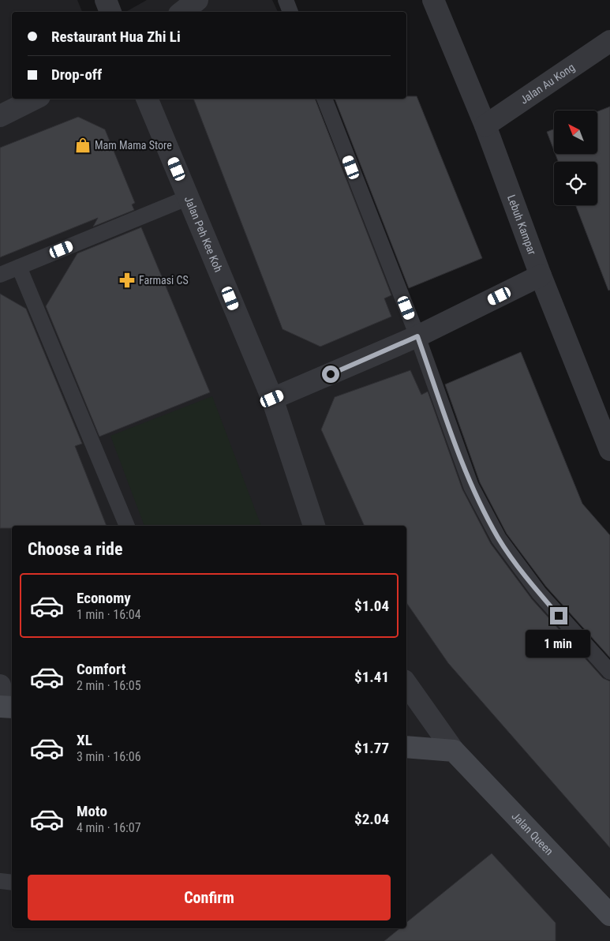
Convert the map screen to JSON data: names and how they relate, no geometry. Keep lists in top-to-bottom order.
{
  "streets": {
    "main road": ["Jalan Queen"],
    "street": ["Jalan Au Kong", "Lebuh Kampar", "Jalan Peh Kee Koh"]
  },
  "crossings": [
    ["Jalan Au Kong", "Lebuh Kampar"]
  ],
  "places": {
    "shop": ["Mam Mama Store"],
    "pharmacy": ["Farmasi CS"]
  },
  "north": "top left",
  "page": {
    "banner": ["Restaurant Hua Zhi Li", "Drop-off"],
    "heading": "Choose a ride",
    "list": [
      {
        "name": "Economy",
        "note": "1 min · 16:04",
        "value": "$1.04"
      },
      {
        "name": "Comfort",
        "note": "2 min · 16:05",
        "value": "$1.41"
      },
      {
        "name": "XL",
        "note": "3 min · 16:06",
        "value": "$1.77"
      },
      {
        "name": "Moto",
        "note": "4 min · 16:07",
        "value": "$2.04"
      }
    ],
    "bubble": "1 min",
    "buttons": "Confirm"
  }
}
